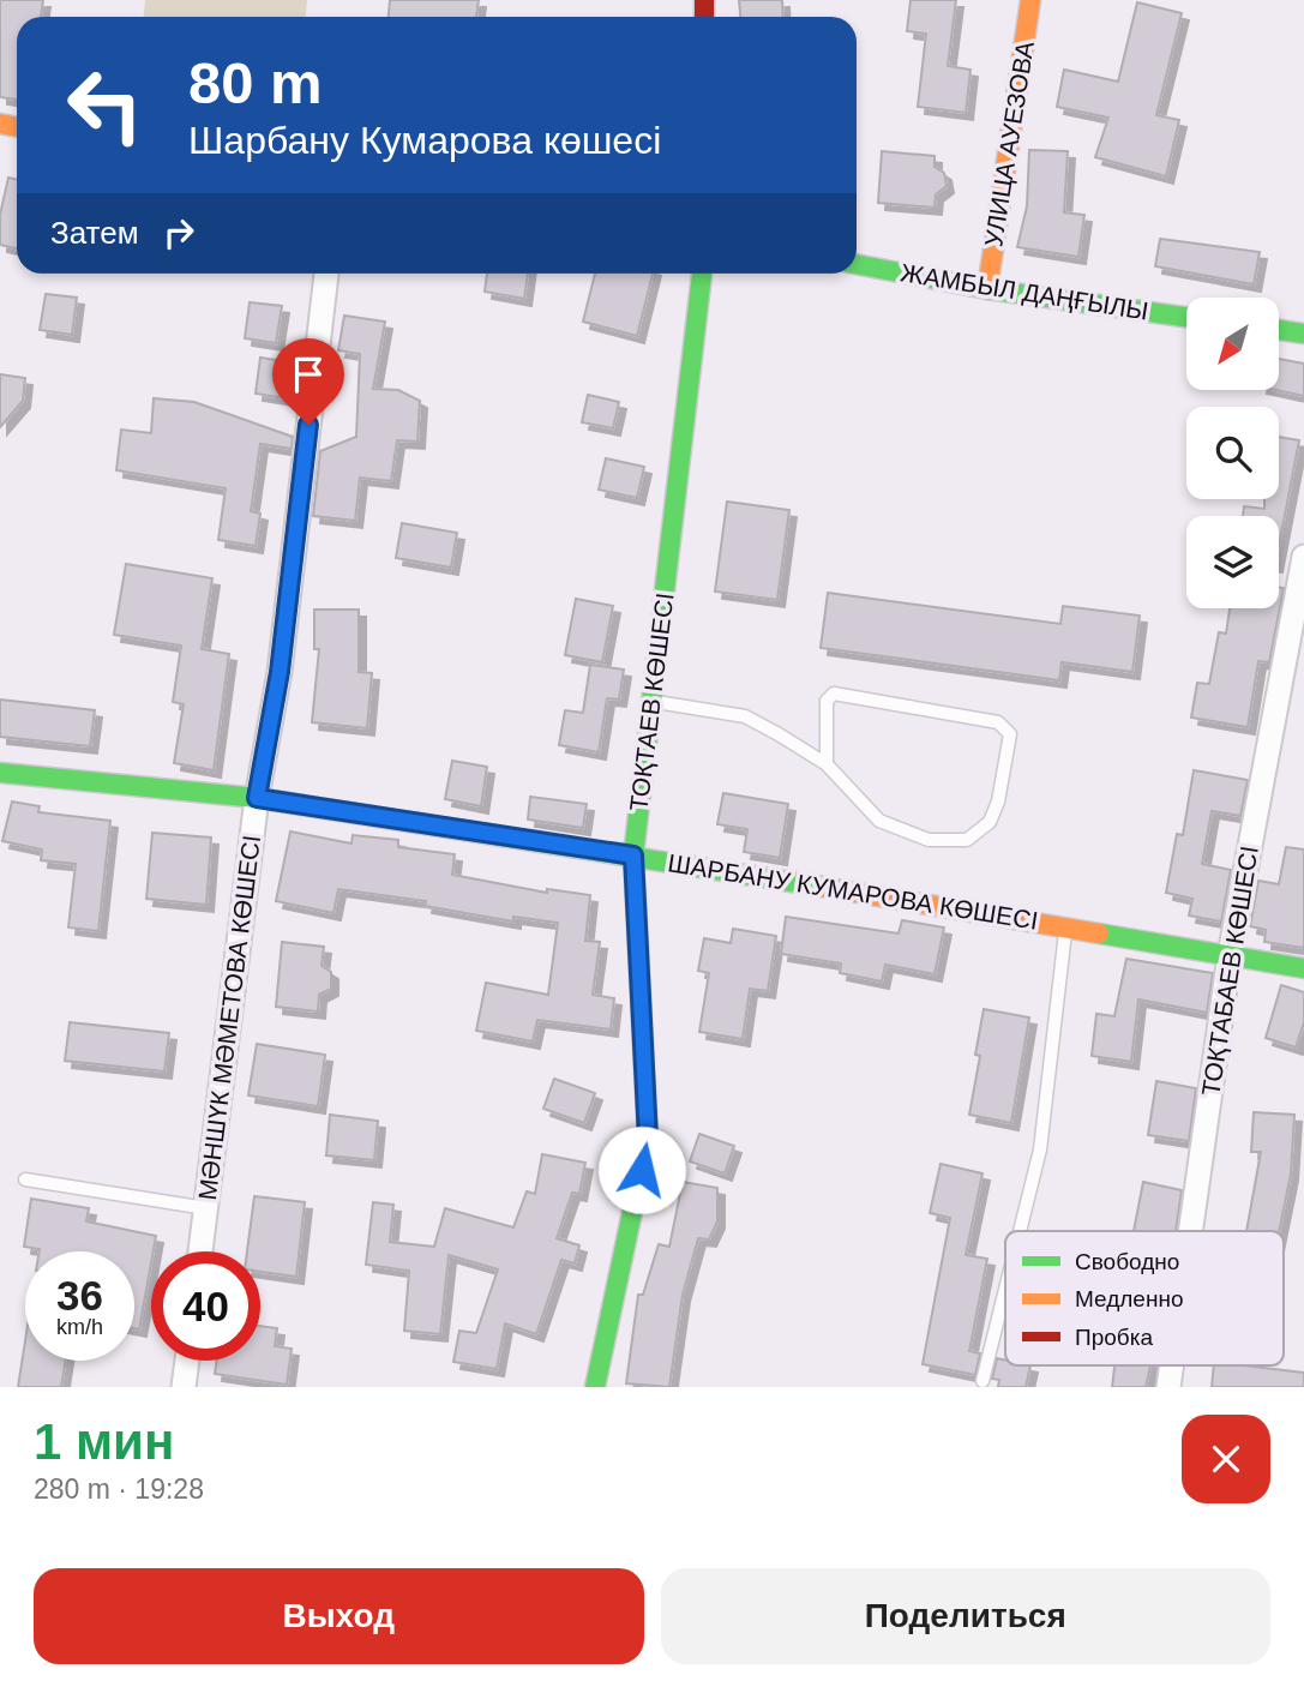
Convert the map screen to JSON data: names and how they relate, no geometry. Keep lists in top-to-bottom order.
{
  "streets": {
    "street": [
      "УЛИЦА АУЕЗОВА",
      "ЖАМБЫЛ ДАҢҒЫЛЫ",
      "ТОҚТАЕВ КӨШЕСІ",
      "ШАРБАНУ КУМАРОВА КӨШЕСІ",
      "ТОҚТАБАЕВ КӨШЕСІ",
      "МӘНШҮК МӘМЕТОВА КӨШЕСІ"
    ]
  },
  "crossings": [
    ["УЛИЦА АУЕЗОВА", "ЖАМБЫЛ ДАҢҒЫЛЫ"],
    ["ТОҚТАЕВ КӨШЕСІ", "ШАРБАНУ КУМАРОВА КӨШЕСІ"],
    ["ШАРБАНУ КУМАРОВА КӨШЕСІ", "ТОҚТАБАЕВ КӨШЕСІ"],
    ["ШАРБАНУ КУМАРОВА КӨШЕСІ", "МӘНШҮК МӘМЕТОВА КӨШЕСІ"]
  ],
  "legend": ["Свободно", "Медленно", "Пробка"],
  "north": "bottom left",
  "page": {
    "turn": ["80 m", "Шарбану Кумарова көшесі"],
    "then": "Затем",
    "speed": "36 km/h",
    "limit": "40",
    "heading": ["1 мин", "280 m · 19:28"],
    "buttons": ["Выход", "Поделиться"]
  }
}
